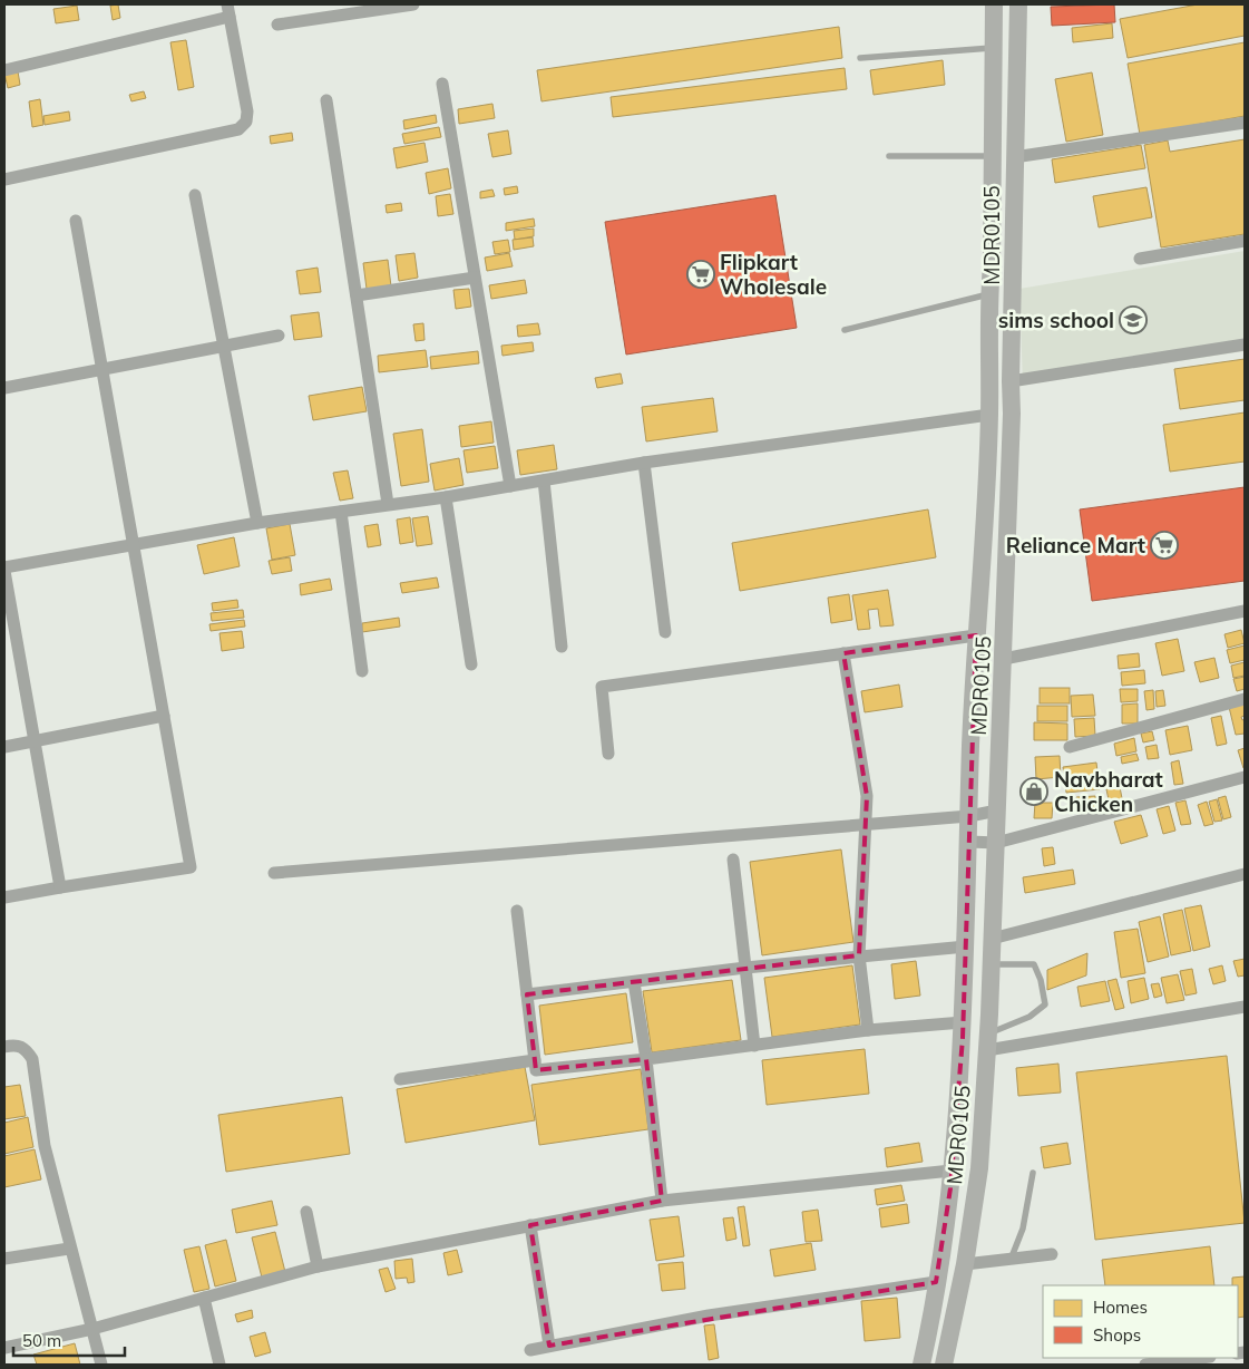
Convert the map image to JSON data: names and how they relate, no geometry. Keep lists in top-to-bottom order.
{
  "streets": {
    "main road": ["MDR0105"]
  },
  "places": {
    "supermarket": ["Flipkart Wholesale", "Reliance Mart"],
    "school or university": ["sims school"],
    "shop": ["Navbharat Chicken"]
  },
  "legend": ["Homes", "Shops"],
  "scale_bar": "50 m"
}
